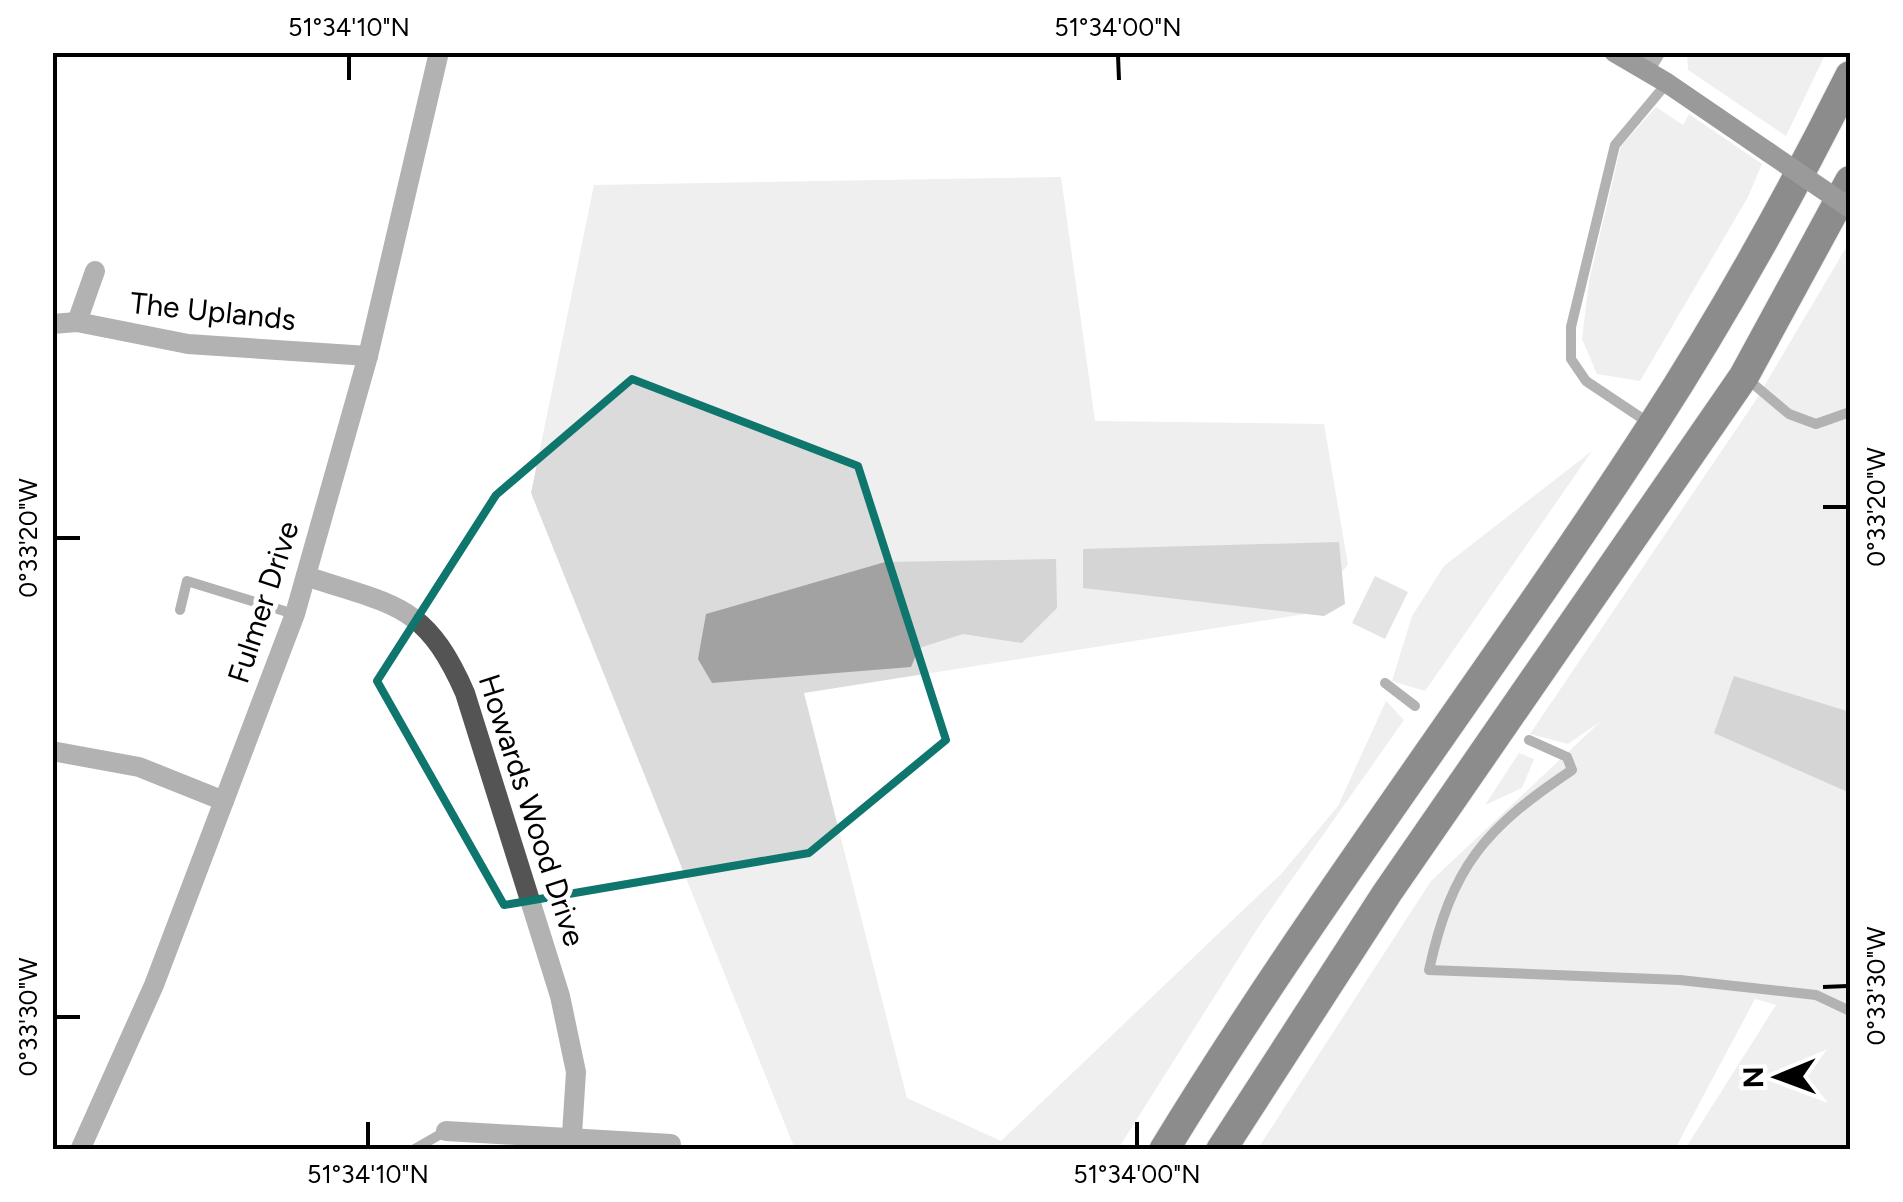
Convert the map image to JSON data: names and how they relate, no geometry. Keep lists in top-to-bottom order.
{
  "streets": {
    "street": ["The Uplands", "Fulmer Drive", "Howards Wood Drive"]
  },
  "crossings": [
    ["The Uplands", "Fulmer Drive"],
    ["Fulmer Drive", "Howards Wood Drive"]
  ],
  "north": "left",
  "coordinates": [
    "51°34'10\"N",
    "51°34'00\"N",
    "0°33'20\"W",
    "0°33'30\"W"
  ]
}
